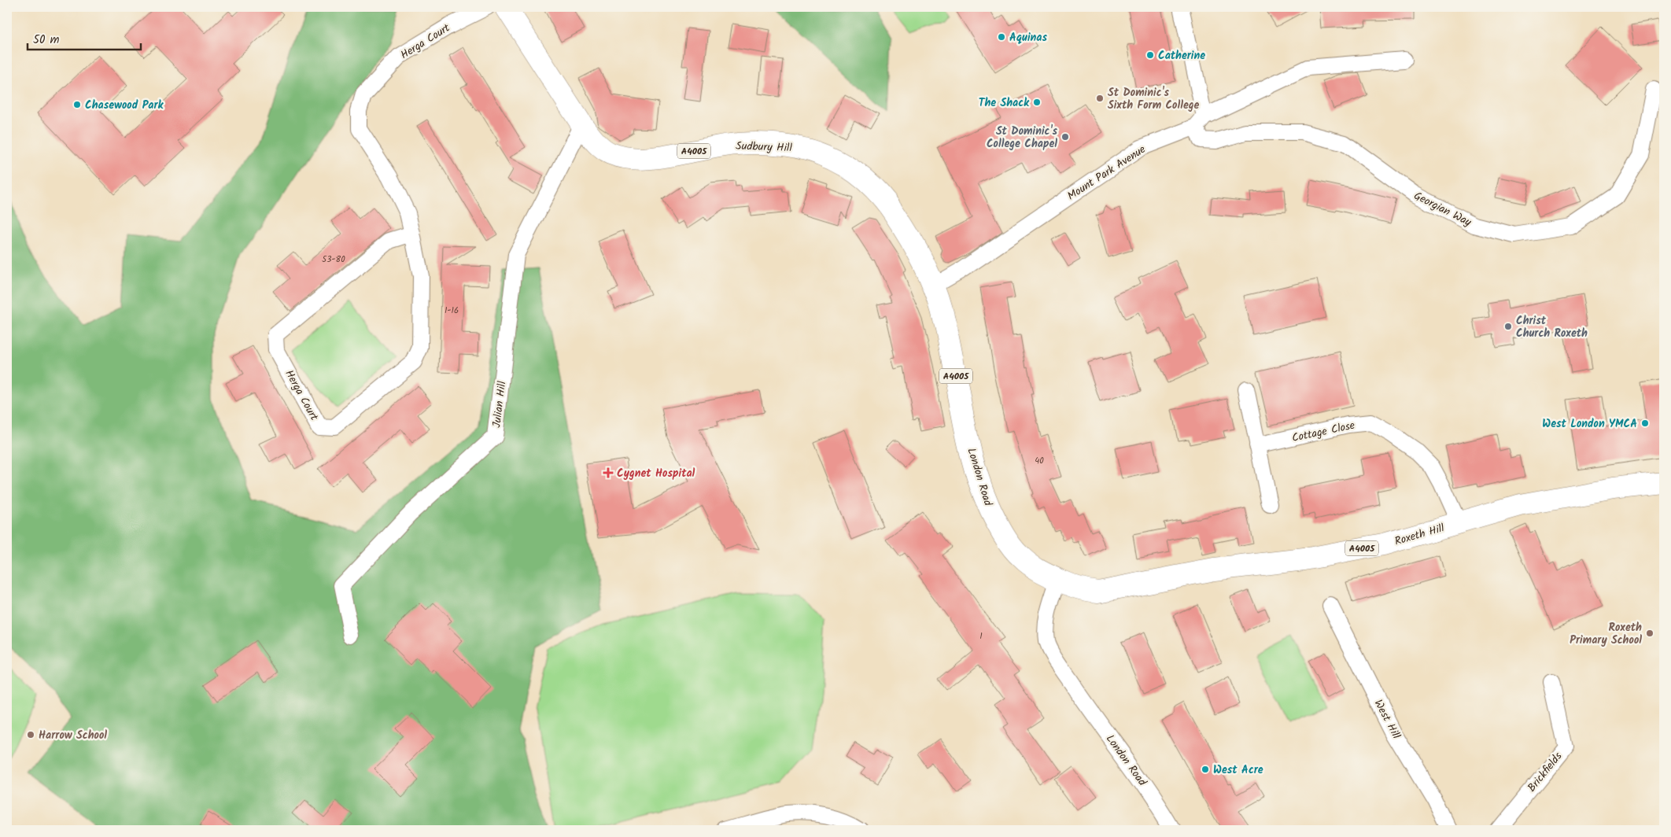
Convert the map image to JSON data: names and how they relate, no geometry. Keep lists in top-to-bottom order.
{
  "streets": {
    "main road": [
      "Sudbury Hill",
      "A4005",
      "London Road",
      "Roxeth Hill"
    ],
    "street": [
      "Herga Court",
      "Mount Park Avenue",
      "Georgian Way",
      "Julian Hill",
      "Cottage Close",
      "West Hill",
      "Brickfields"
    ]
  },
  "crossings": [
    ["Sudbury Hill", "Julian Hill"],
    ["Sudbury Hill", "London Road"],
    ["Mount Park Avenue", "Georgian Way"],
    ["Mount Park Avenue", "London Road"],
    ["Cottage Close", "Roxeth Hill"],
    ["London Road", "Roxeth Hill"]
  ],
  "places": {
    "other": [
      "Aquinas",
      "Catherine",
      "St Dominic's Sixth Form College",
      "The Shack",
      "Chasewood Park",
      "St Dominic's College Chapel",
      "Christ Church Roxeth",
      "West London YMCA",
      "Roxeth Primary School",
      "Harrow School",
      "West Acre"
    ],
    "health": ["Cygnet Hospital"]
  },
  "house_numbers": [
    "53-80",
    "1-16",
    "40",
    "1"
  ],
  "scale_bar": "50 m"
}
